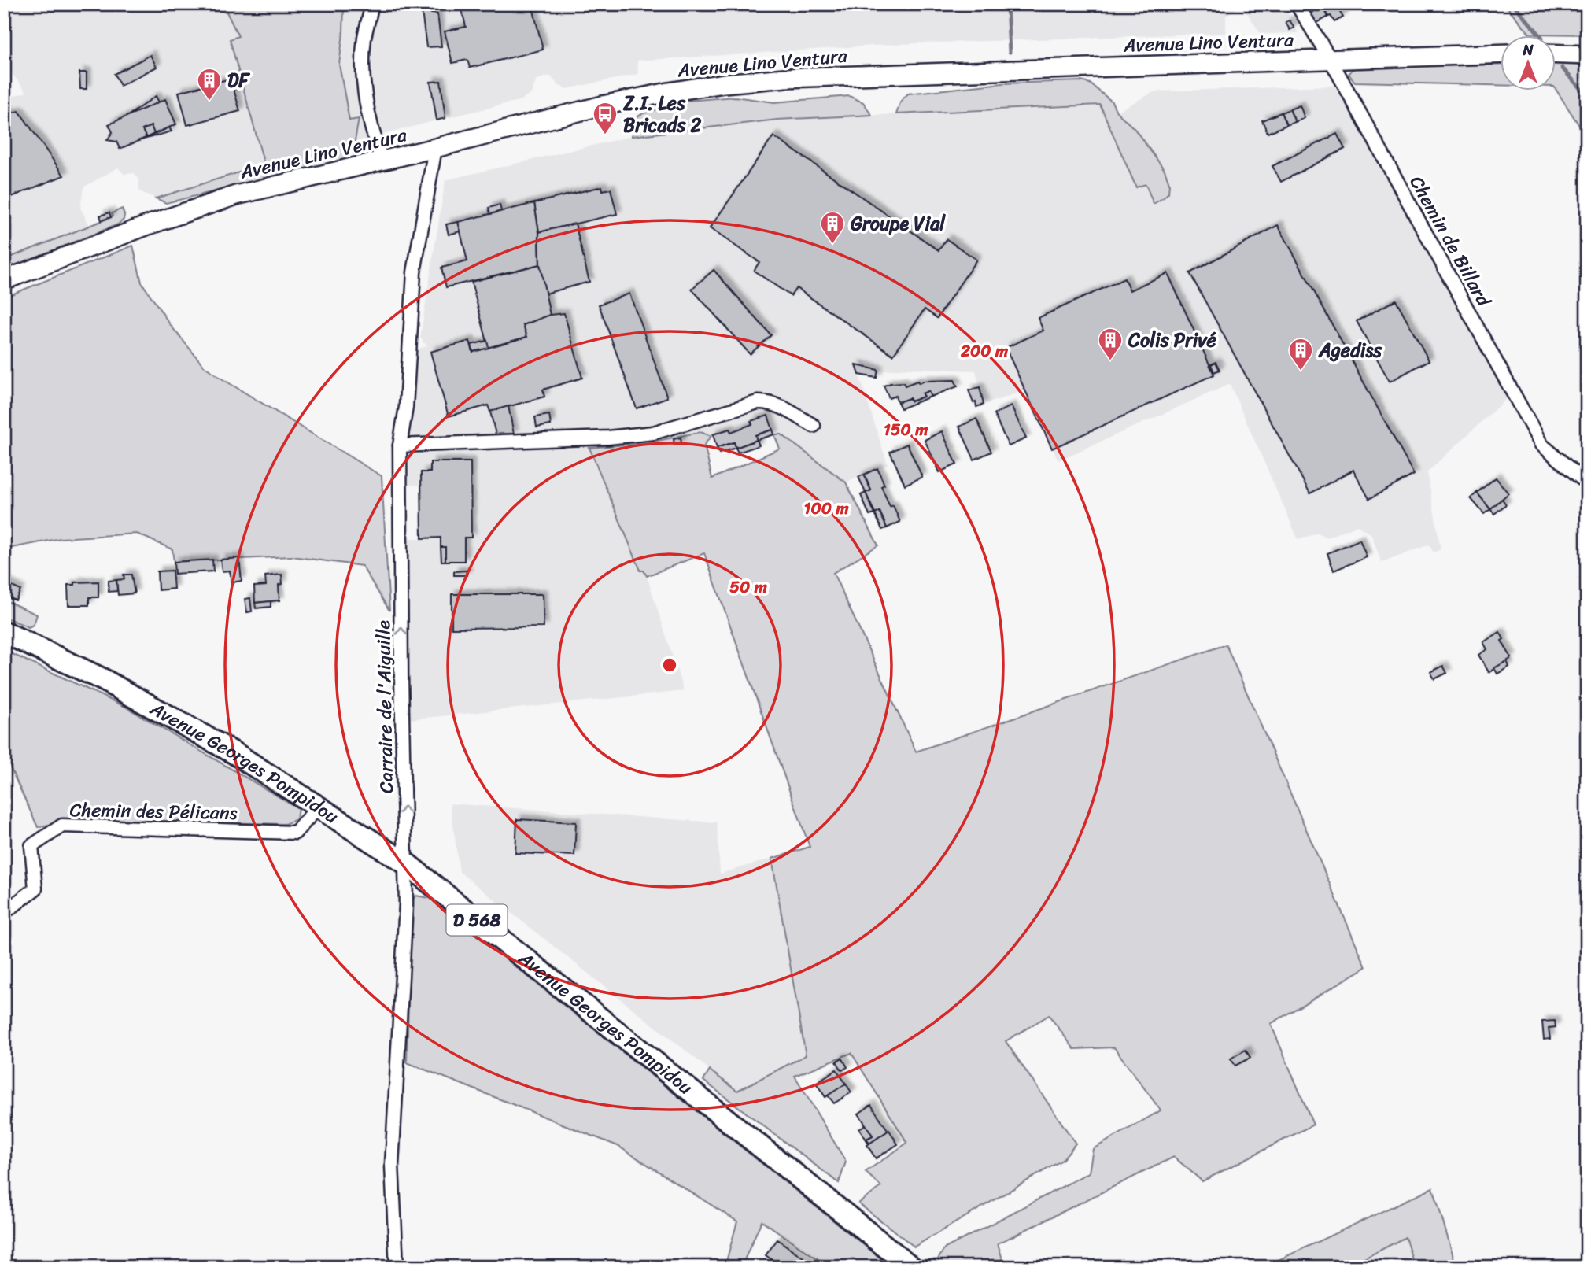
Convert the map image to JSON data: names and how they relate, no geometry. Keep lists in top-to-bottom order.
{
  "streets": {
    "main road": ["Avenue Lino Ventura", "Avenue Georges Pompidou", "D 568"],
    "street": ["Chemin de Billard", "Carraire de l'Aiguille", "Chemin des Pélicans"]
  },
  "crossings": [
    ["Avenue Lino Ventura", "Chemin de Billard"],
    ["Avenue Lino Ventura", "Carraire de l'Aiguille"],
    ["Carraire de l'Aiguille", "Avenue Georges Pompidou"],
    ["Avenue Georges Pompidou", "Chemin des Pélicans"]
  ],
  "one_way": ["Carraire de l'Aiguille"],
  "places": {
    "building": [
      "DF",
      "Groupe Vial",
      "Colis Privé",
      "Agediss"
    ],
    "bus stop": ["Z.I. Les Bricads 2"]
  },
  "north": "top",
  "rings": [
    "200 m",
    "150 m",
    "100 m",
    "50 m"
  ]
}
